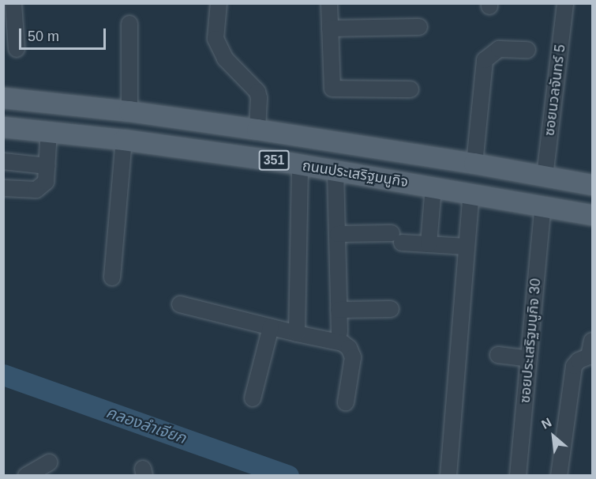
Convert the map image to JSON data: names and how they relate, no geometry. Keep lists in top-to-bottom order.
{
  "streets": {
    "main road": ["351", "ถนนประเสริฐมนูกิจ"],
    "street": ["ซอยนวลจันทร์ 5", "ซอยประเสริฐมนูกิจ 30"]
  },
  "crossings": [
    ["ซอยนวลจันทร์ 5", "ถนนประเสริฐมนูกิจ"],
    ["ถนนประเสริฐมนูกิจ", "ซอยประเสริฐมนูกิจ 30"]
  ],
  "water": ["คลองลำเจียก"],
  "scale_bar": "50 m",
  "north": "top left"
}
